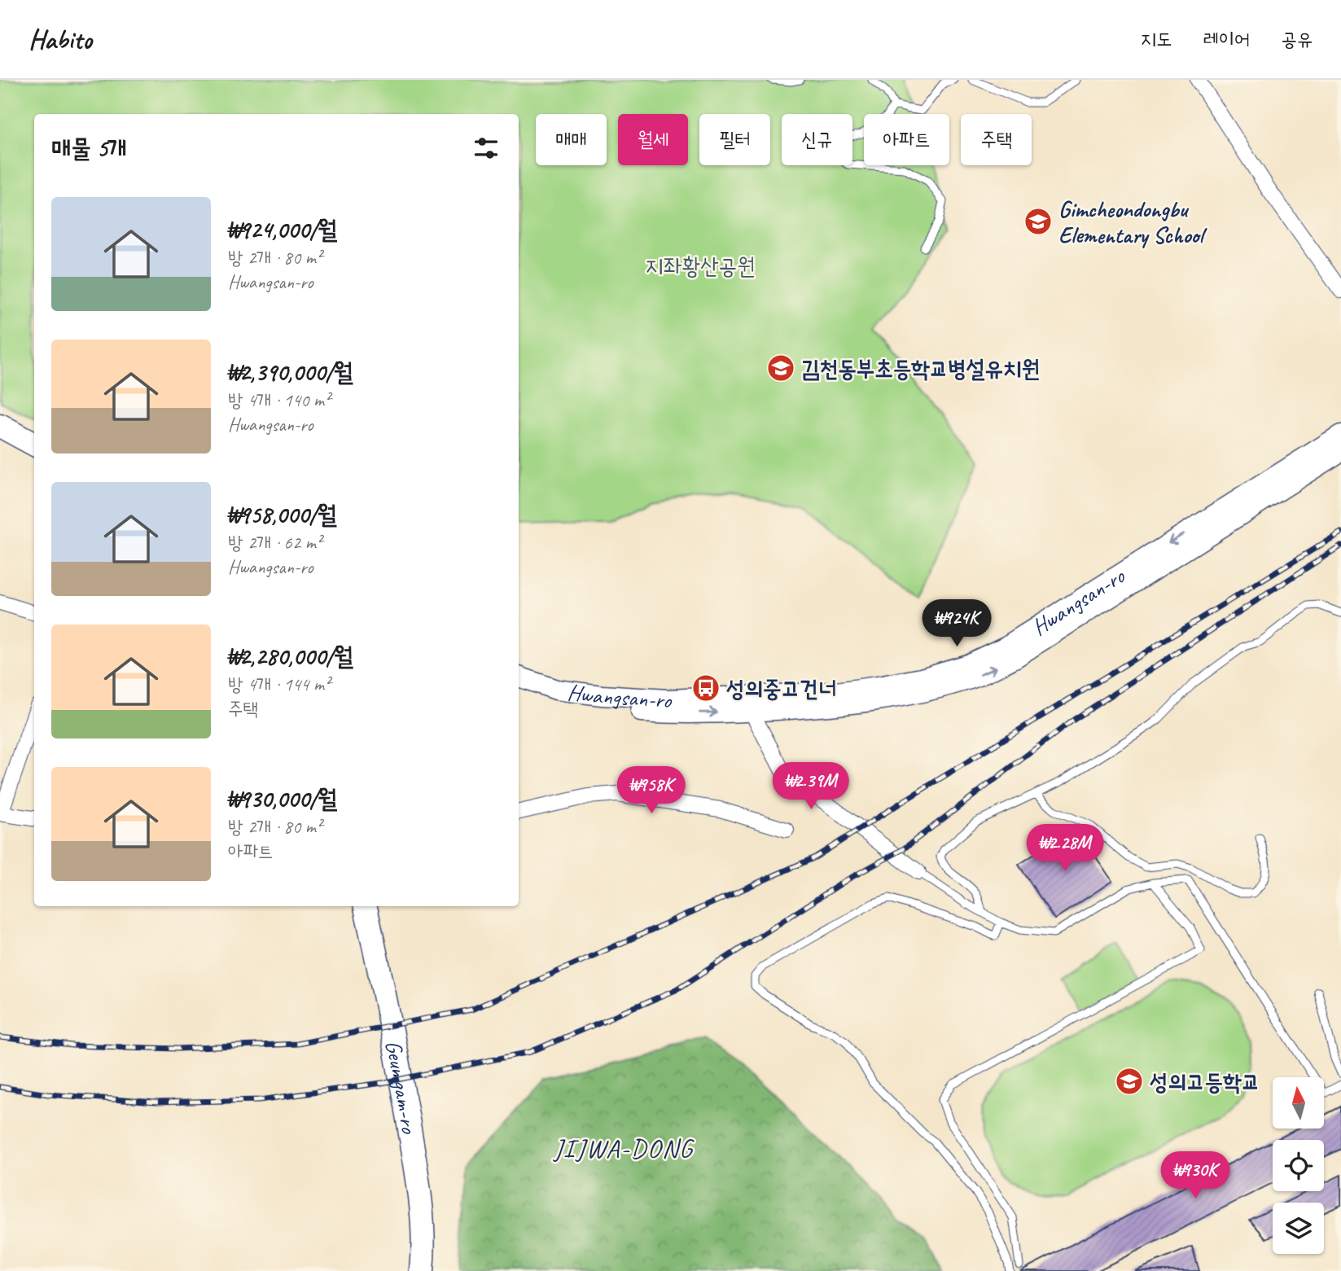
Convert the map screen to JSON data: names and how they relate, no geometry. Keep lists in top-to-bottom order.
{
  "streets": {
    "main road": ["Geumgam-ro"],
    "street": ["Hwangsan-ro"]
  },
  "districts": ["JIJWA-DONG"],
  "parks": ["지좌황산공원"],
  "places": {
    "school or university": ["Gimcheondongbu Elementary School", "김천동부초등학교병설유치원", "성의고등학교"],
    "bus stop": ["성의중고건너"]
  },
  "north": "top",
  "page": {
    "header": "Habito",
    "nav": ["지도", "레이어", "공유"],
    "chip": [
      "매매",
      "월세",
      "필터",
      "신규",
      "아파트",
      "주택"
    ],
    "heading": "매물 5개",
    "list": [
      {
        "name": "₩924,000/월",
        "note": "방 2개 · 80 m² · Hwangsan-ro"
      },
      {
        "name": "₩2,390,000/월",
        "note": "방 4개 · 140 m² · Hwangsan-ro"
      },
      {
        "name": "₩958,000/월",
        "note": "방 2개 · 62 m² · Hwangsan-ro"
      },
      {
        "name": "₩2,280,000/월",
        "note": "방 4개 · 144 m² · 주택"
      },
      {
        "name": "₩930,000/월",
        "note": "방 2개 · 80 m² · 아파트"
      }
    ],
    "price": [
      "₩924K",
      "₩2.39M",
      "₩958K",
      "₩2.28M",
      "₩930K"
    ]
  }
}
